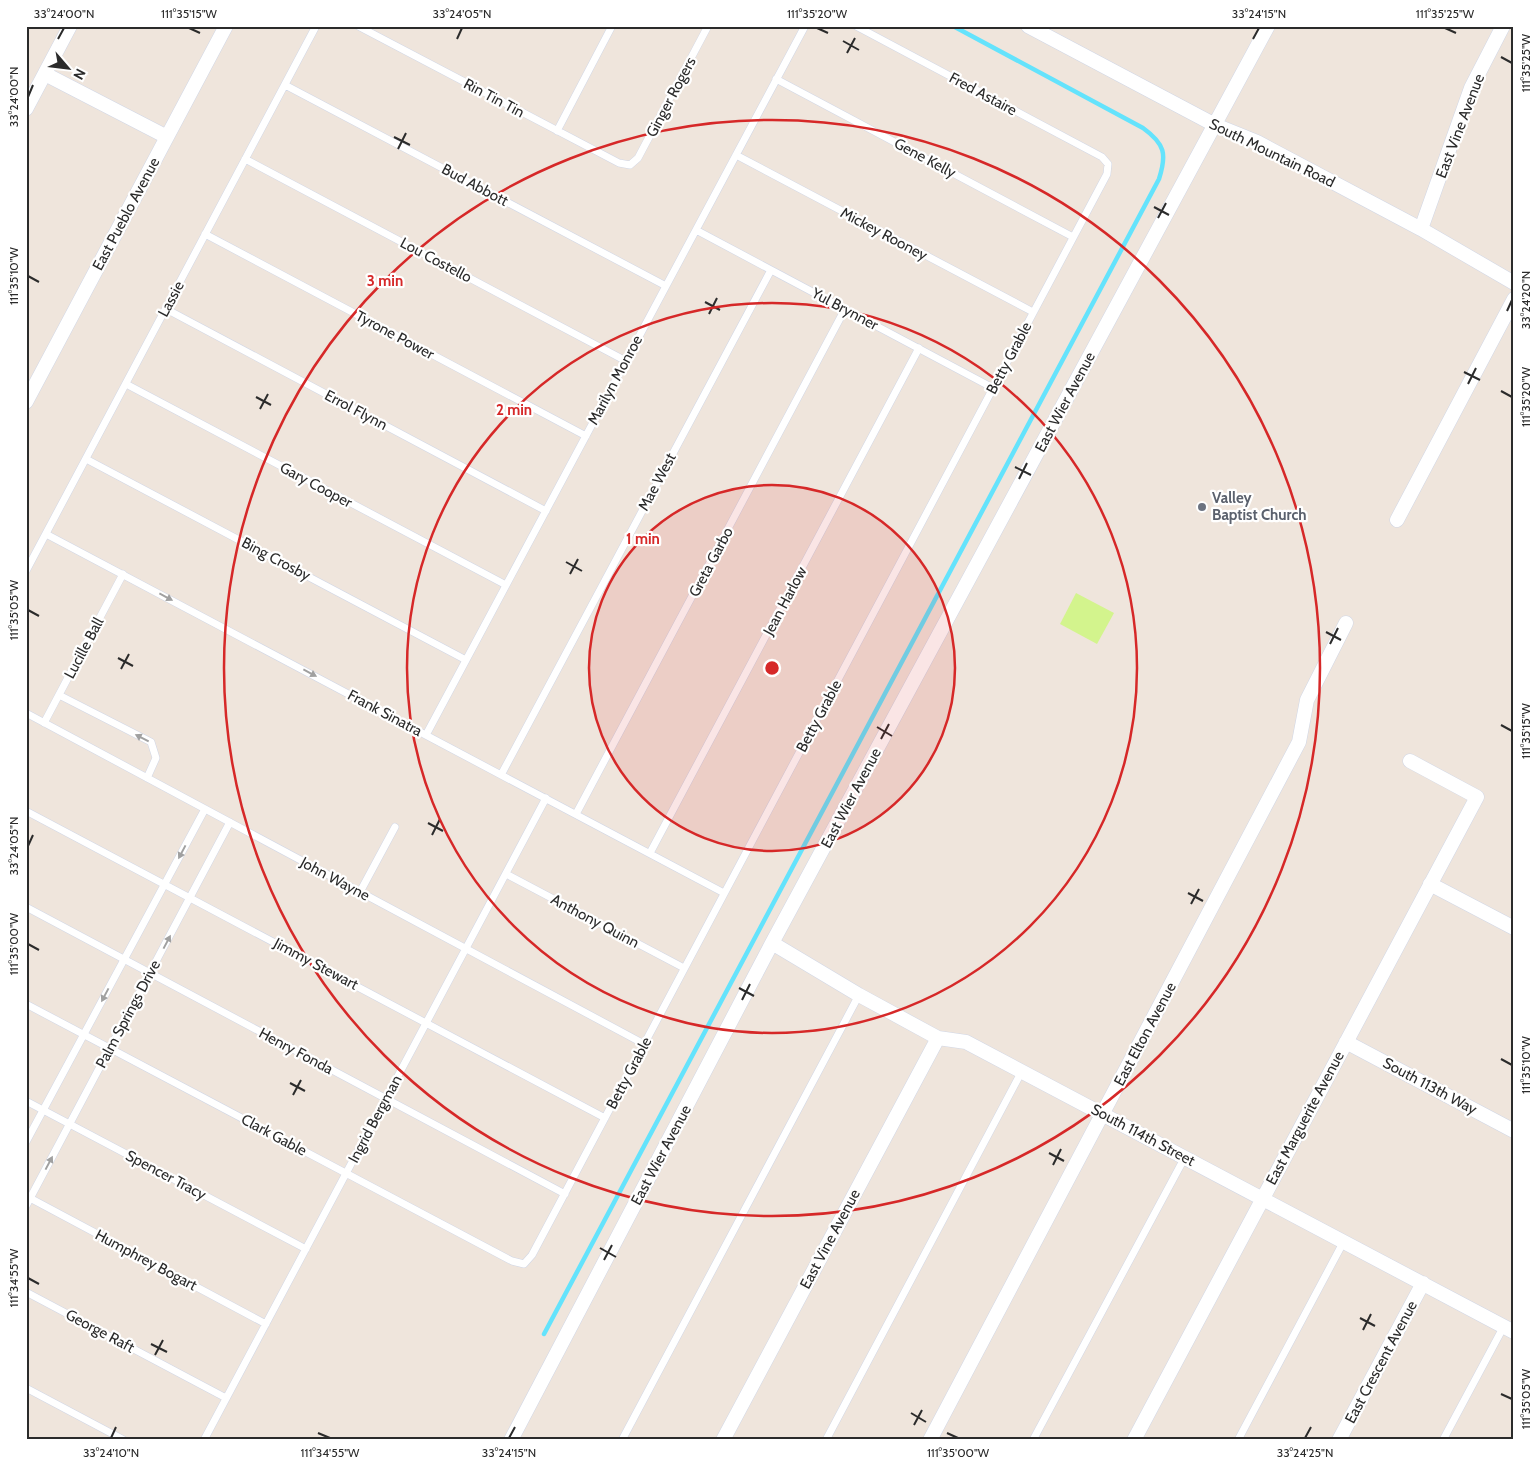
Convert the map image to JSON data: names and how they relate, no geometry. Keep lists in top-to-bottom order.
{
  "streets": {
    "street": [
      "East Vine Avenue",
      "South Mountain Road",
      "East Pueblo Avenue",
      "East Wier Avenue",
      "East Elton Avenue",
      "South 113th Way",
      "East Marguerite Avenue",
      "South 114th Street",
      "East Crescent Avenue"
    ],
    "lane": [
      "Fred Astaire",
      "Ginger Rogers",
      "Rin Tin Tin",
      "Gene Kelly",
      "Bud Abbott",
      "Mickey Rooney",
      "Lou Costello",
      "Lassie",
      "Yul Brynner",
      "Tyrone Power",
      "Betty Grable",
      "Marilyn Monroe",
      "Errol Flynn",
      "Mae West",
      "Gary Cooper",
      "Bing Crosby",
      "Greta Garbo",
      "Jean Harlow",
      "Lucille Ball",
      "Frank Sinatra",
      "John Wayne",
      "Anthony Quinn",
      "Jimmy Stewart",
      "Palm Springs Drive",
      "Henry Fonda",
      "Ingrid Bergman",
      "Clark Gable",
      "Spencer Tracy",
      "Humphrey Bogart",
      "George Raft"
    ]
  },
  "crossings": [
    ["Fred Astaire", "Betty Grable"],
    ["Ginger Rogers", "Rin Tin Tin"],
    ["East Vine Avenue", "South Mountain Road"],
    ["East Vine Avenue", "South 114th Street"],
    ["South Mountain Road", "East Wier Avenue"],
    ["Gene Kelly", "Betty Grable"],
    ["Gene Kelly", "Marilyn Monroe"],
    ["Bud Abbott", "Lassie"],
    ["Bud Abbott", "Marilyn Monroe"],
    ["Mickey Rooney", "Betty Grable"],
    ["Mickey Rooney", "Marilyn Monroe"],
    ["Lou Costello", "Lassie"],
    ["Lou Costello", "Marilyn Monroe"],
    ["Lassie", "Tyrone Power"],
    ["Lassie", "Errol Flynn"],
    ["Lassie", "Gary Cooper"],
    ["Lassie", "Bing Crosby"],
    ["Lassie", "Frank Sinatra"],
    ["Yul Brynner", "Betty Grable"],
    ["Yul Brynner", "Marilyn Monroe"],
    ["Yul Brynner", "Mae West"],
    ["Yul Brynner", "Greta Garbo"],
    ["Yul Brynner", "Jean Harlow"],
    ["Tyrone Power", "Marilyn Monroe"],
    ["Betty Grable", "Frank Sinatra"],
    ["Betty Grable", "John Wayne"],
    ["Betty Grable", "Anthony Quinn"],
    ["Betty Grable", "Jimmy Stewart"],
    ["Betty Grable", "Henry Fonda"],
    ["Betty Grable", "Clark Gable"],
    ["Marilyn Monroe", "Errol Flynn"],
    ["Marilyn Monroe", "Gary Cooper"],
    ["Marilyn Monroe", "Bing Crosby"],
    ["Marilyn Monroe", "Frank Sinatra"],
    ["East Wier Avenue", "South 114th Street"],
    ["Mae West", "Frank Sinatra"],
    ["Greta Garbo", "Frank Sinatra"],
    ["Jean Harlow", "Frank Sinatra"],
    ["Lucille Ball", "Frank Sinatra"],
    ["Lucille Ball", "John Wayne"],
    ["Frank Sinatra", "Ingrid Bergman"],
    ["John Wayne", "Palm Springs Drive"],
    ["John Wayne", "Ingrid Bergman"],
    ["Anthony Quinn", "Ingrid Bergman"],
    ["Jimmy Stewart", "Palm Springs Drive"],
    ["Jimmy Stewart", "Ingrid Bergman"],
    ["Palm Springs Drive", "Henry Fonda"],
    ["Palm Springs Drive", "Clark Gable"],
    ["Palm Springs Drive", "Spencer Tracy"],
    ["Palm Springs Drive", "Humphrey Bogart"],
    ["East Elton Avenue", "South 114th Street"],
    ["Henry Fonda", "Ingrid Bergman"],
    ["South 113th Way", "East Marguerite Avenue"],
    ["East Marguerite Avenue", "South 114th Street"],
    ["Ingrid Bergman", "Clark Gable"],
    ["Ingrid Bergman", "Spencer Tracy"],
    ["Ingrid Bergman", "Humphrey Bogart"],
    ["Ingrid Bergman", "George Raft"],
    ["South 114th Street", "East Crescent Avenue"]
  ],
  "one_way": ["Frank Sinatra"],
  "places": ["Valley Baptist Church"],
  "north": "bottom right",
  "coordinates": [
    "33°24'00\"N",
    "111°35'15\"W",
    "33°24'05\"N",
    "111°35'20\"W",
    "33°24'15\"N",
    "111°35'25\"W",
    "111°35'10\"W",
    "33°24'20\"N",
    "111°35'05\"W",
    "111°35'00\"W",
    "111°34'55\"W",
    "33°24'10\"N",
    "33°24'25\"N"
  ],
  "rings": ["3 min", "2 min", "1 min"]
}
